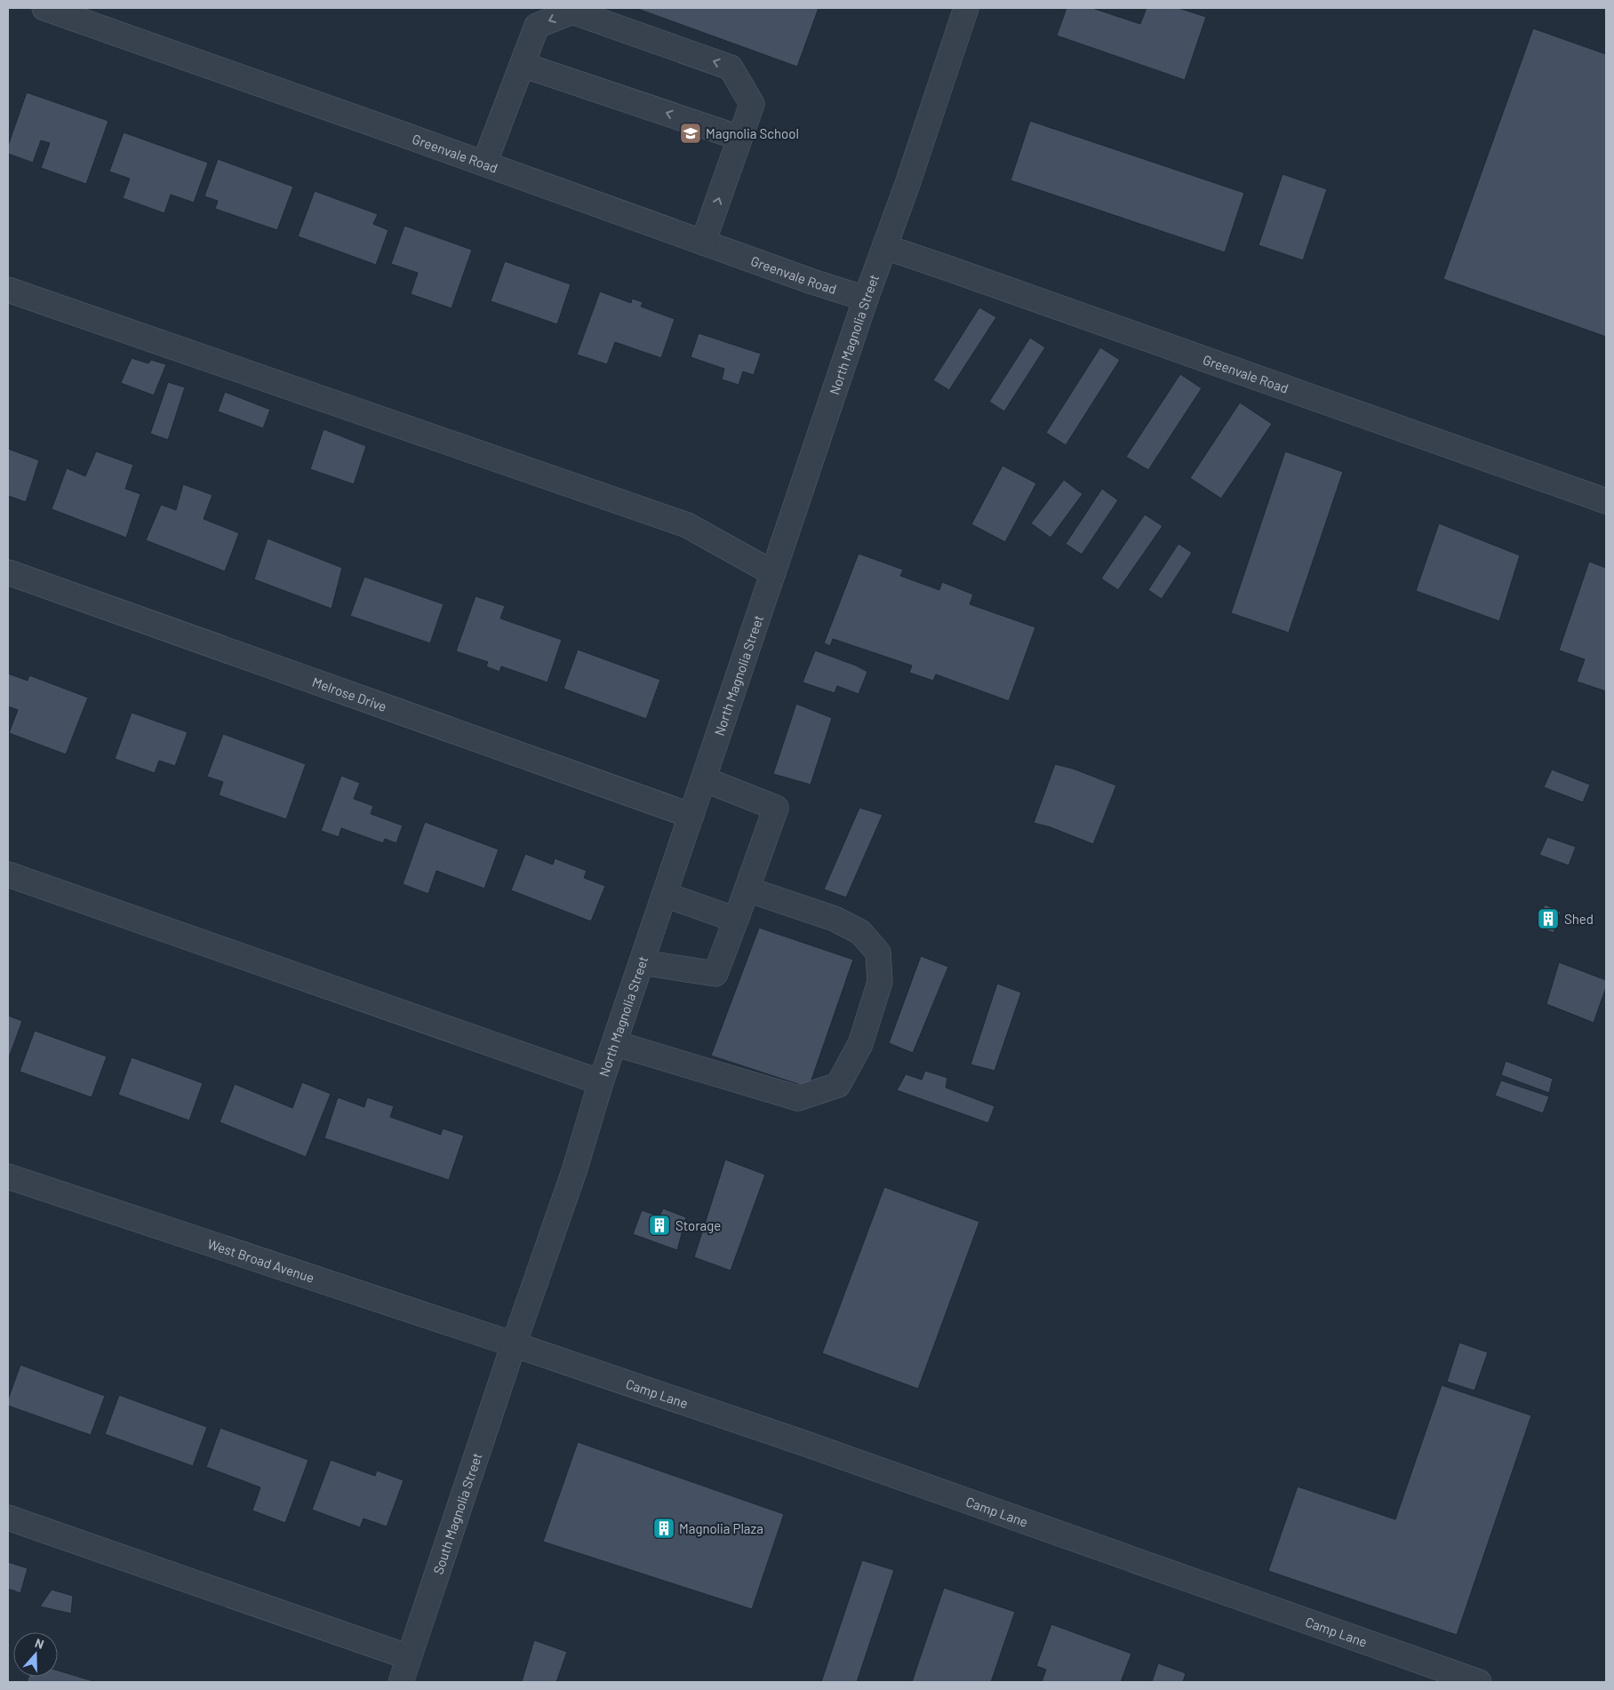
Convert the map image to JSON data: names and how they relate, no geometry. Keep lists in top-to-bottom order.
{
  "streets": {
    "street": [
      "Greenvale Road",
      "North Magnolia Street",
      "Melrose Drive",
      "West Broad Avenue",
      "Camp Lane",
      "South Magnolia Street"
    ]
  },
  "crossings": [
    ["Greenvale Road", "North Magnolia Street"],
    ["North Magnolia Street", "Melrose Drive"],
    ["North Magnolia Street", "West Broad Avenue"],
    ["North Magnolia Street", "Camp Lane"],
    ["North Magnolia Street", "South Magnolia Street"],
    ["West Broad Avenue", "Camp Lane"],
    ["West Broad Avenue", "South Magnolia Street"],
    ["Camp Lane", "South Magnolia Street"]
  ],
  "places": {
    "school or university": ["Magnolia School"],
    "building": ["Shed", "Storage", "Magnolia Plaza"]
  },
  "north": "top"
}
